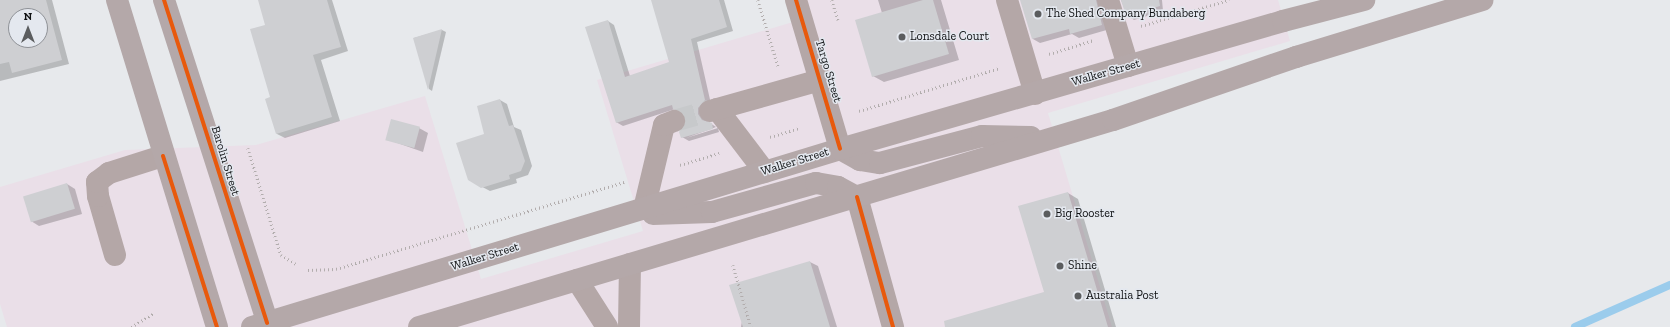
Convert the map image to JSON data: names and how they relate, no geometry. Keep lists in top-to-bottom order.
{
  "streets": {
    "main road": ["Walker Street", "Barolin Street"],
    "street": ["Targo Street"]
  },
  "crossings": [
    ["Targo Street", "Walker Street"],
    ["Walker Street", "Barolin Street"]
  ],
  "places": [
    "The Shed Company Bundaberg",
    "Lonsdale Court",
    "Big Rooster",
    "Shine",
    "Australia Post"
  ],
  "north": "top"
}
